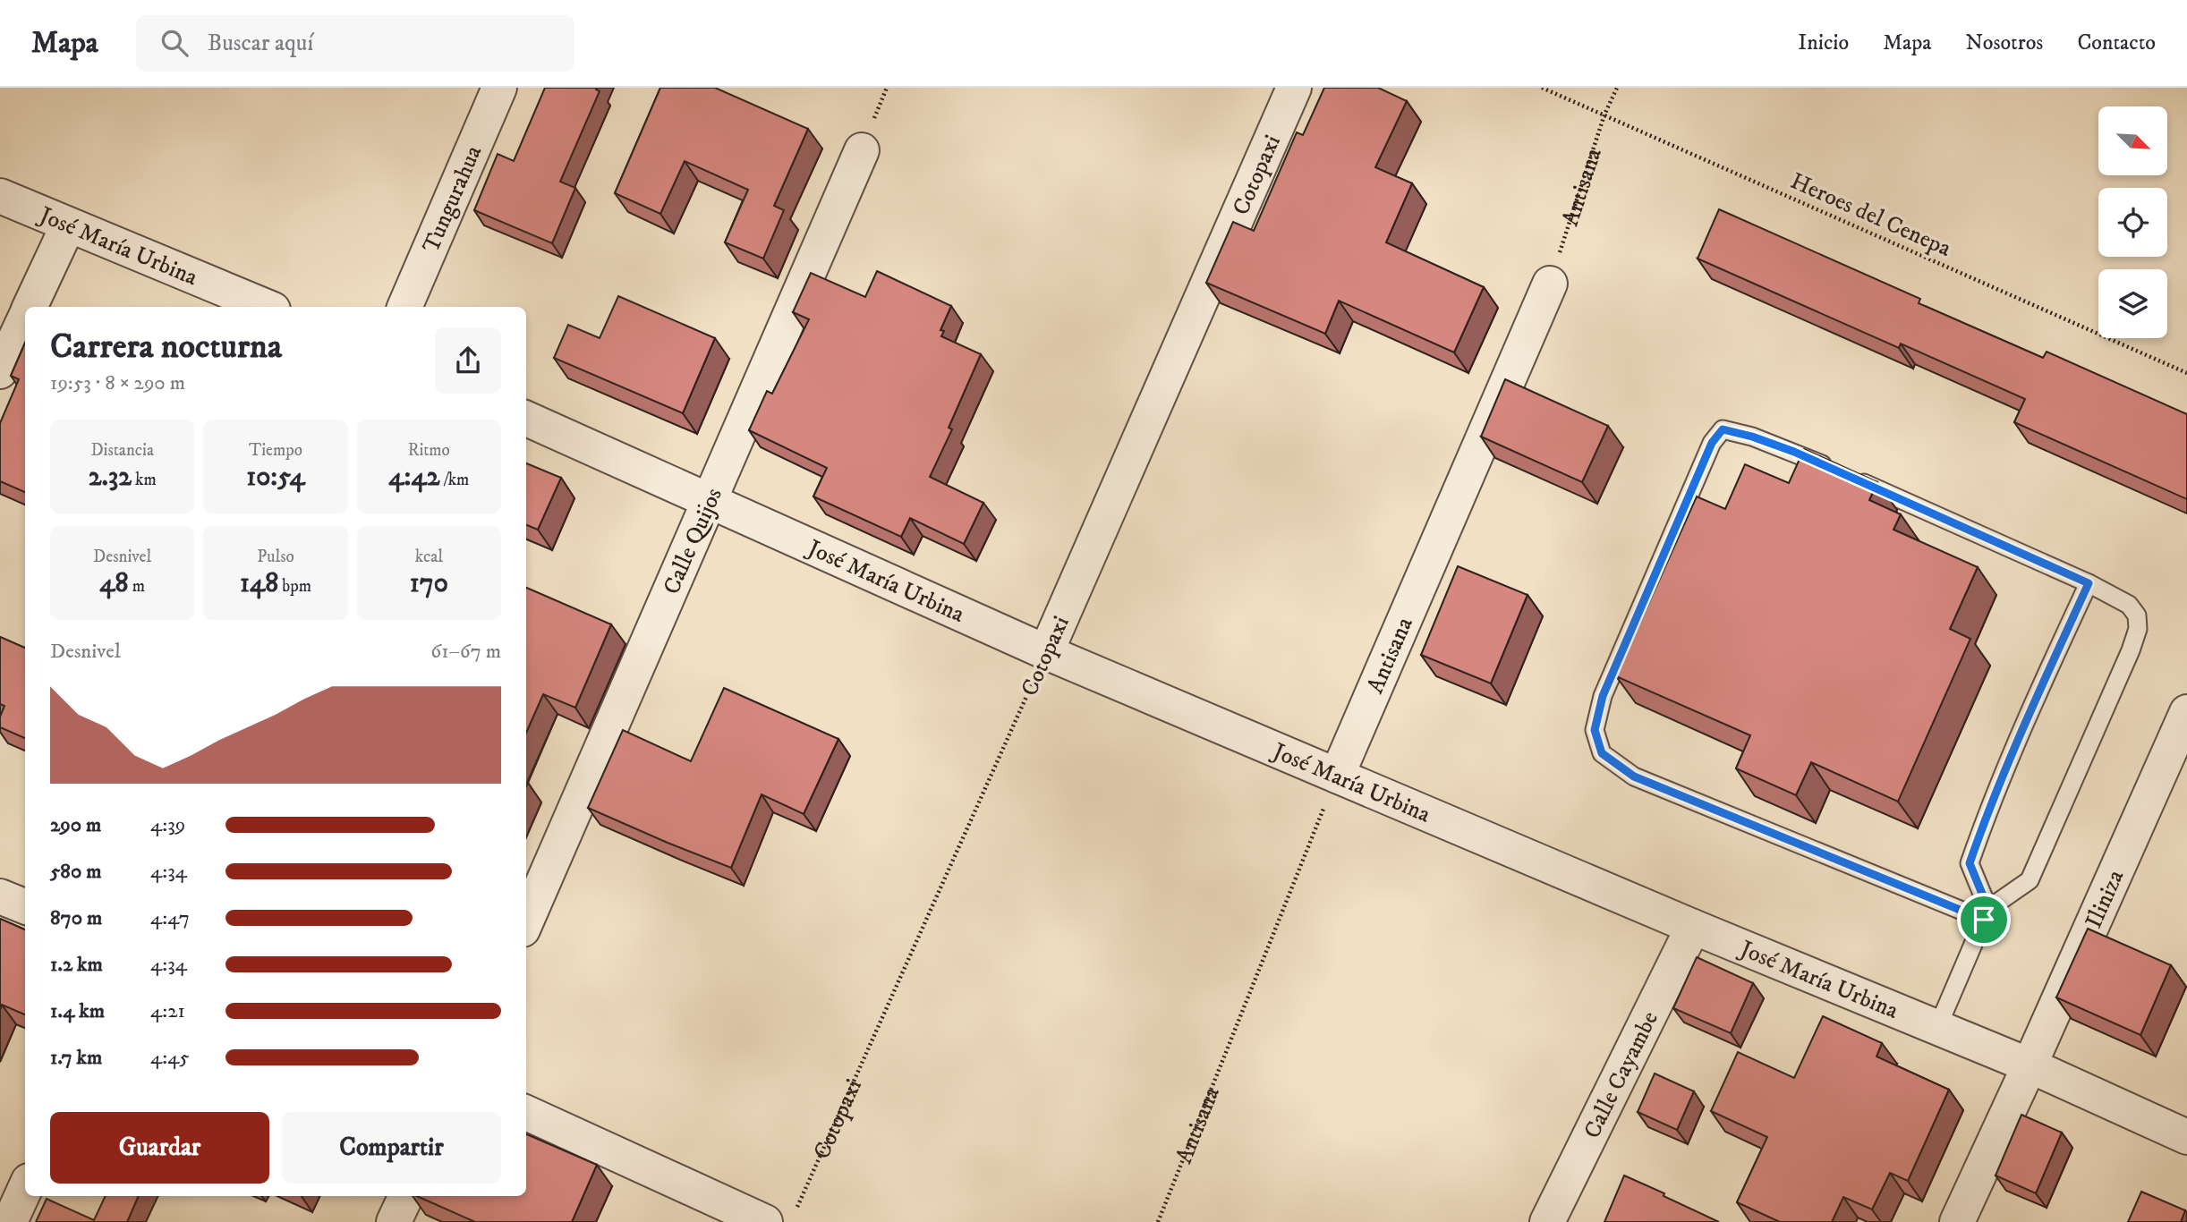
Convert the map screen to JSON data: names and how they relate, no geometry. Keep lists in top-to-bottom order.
{
  "streets": {
    "street": [
      "Cotopaxi",
      "Antisana",
      "Tungurahua",
      "José María Urbina",
      "Calle Quijos",
      "Iliniza",
      "Calle Cayambe"
    ],
    "path": ["Heroes del Cenepa"]
  },
  "crossings": [
    ["Cotopaxi", "José María Urbina"],
    ["Antisana", "Heroes del Cenepa"],
    ["Antisana", "José María Urbina"],
    ["José María Urbina", "Calle Quijos"],
    ["José María Urbina", "Iliniza"],
    ["José María Urbina", "Calle Cayambe"]
  ],
  "north": "bottom right",
  "page": {
    "header": "Mapa",
    "search": "Buscar aquí",
    "nav": [
      "Inicio",
      "Mapa",
      "Nosotros",
      "Contacto"
    ],
    "heading": ["Carrera nocturna", "19:53 · 8 × 290 m"],
    "stats": [
      ["Distancia", "2.32 km"],
      ["Tiempo", "10:54"],
      ["Ritmo", "4:42 /km"],
      ["Desnivel", "48 m"],
      ["Pulso", "148 bpm"],
      ["kcal", "170"]
    ],
    "chart": ["Desnivel", "61–67 m"],
    "list": [
      {
        "name": "290 m",
        "note": "4:39"
      },
      {
        "name": "580 m",
        "note": "4:34"
      },
      {
        "name": "870 m",
        "note": "4:47"
      },
      {
        "name": "1.2 km",
        "note": "4:34"
      },
      {
        "name": "1.4 km",
        "note": "4:21"
      },
      {
        "name": "1.7 km",
        "note": "4:45"
      }
    ],
    "buttons": ["Guardar", "Compartir"]
  }
}
